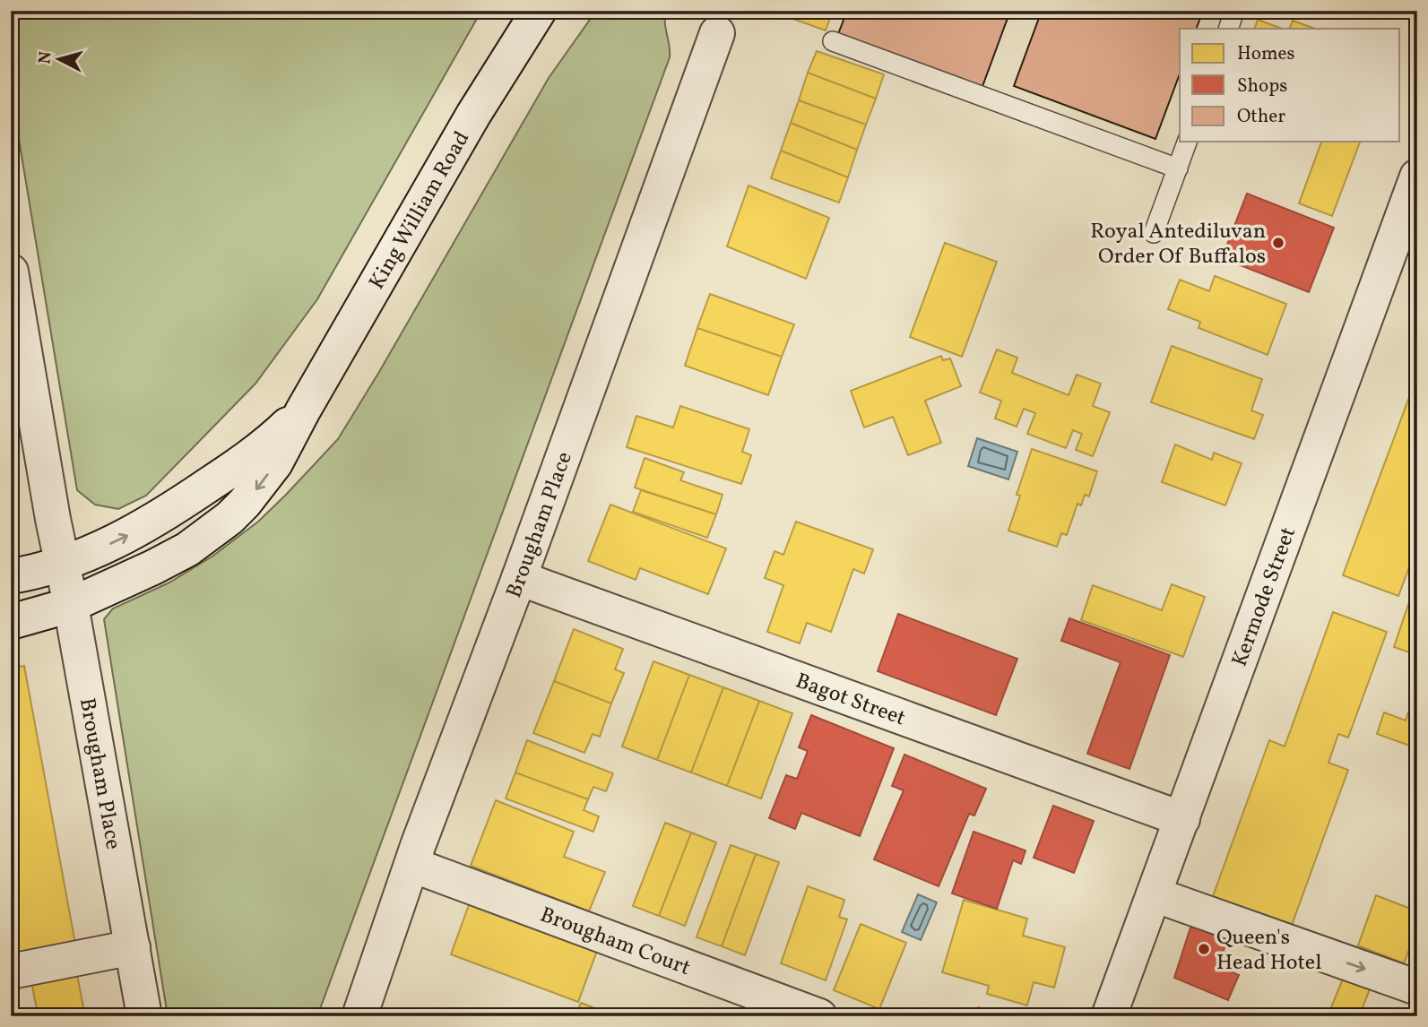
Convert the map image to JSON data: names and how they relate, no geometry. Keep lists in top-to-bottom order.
{
  "streets": {
    "street": [
      "King William Road",
      "Brougham Place",
      "Kermode Street",
      "Bagot Street",
      "Brougham Court"
    ]
  },
  "crossings": [
    ["King William Road", "Brougham Place"],
    ["Brougham Place", "Bagot Street"],
    ["Brougham Place", "Brougham Court"],
    ["Kermode Street", "Bagot Street"]
  ],
  "places": ["Royal Antediluvan Order Of Buffalos", "Queen's Head Hotel"],
  "legend": ["Homes", "Shops", "Other"],
  "north": "left"
}
